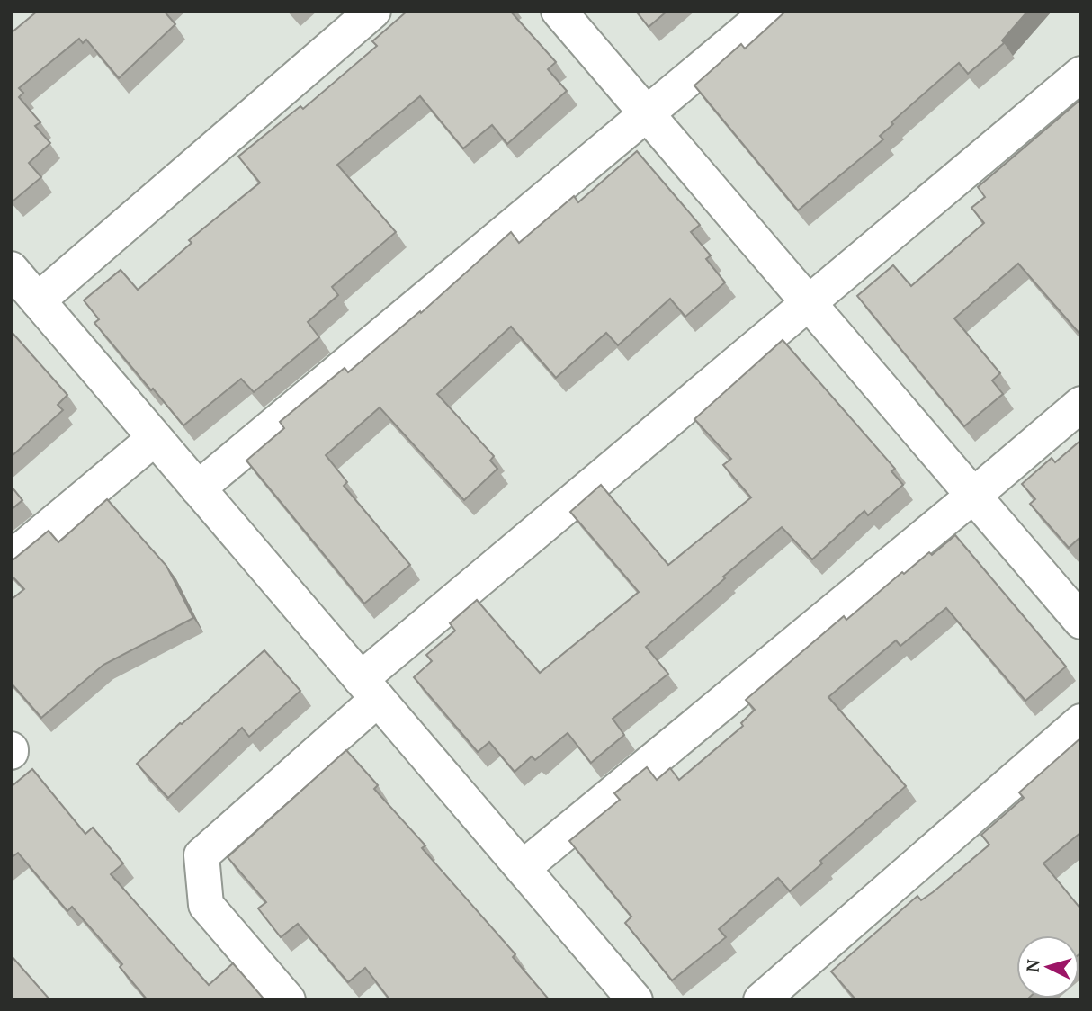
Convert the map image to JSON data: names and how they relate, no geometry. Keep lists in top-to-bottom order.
{
  "north": "left"
}
